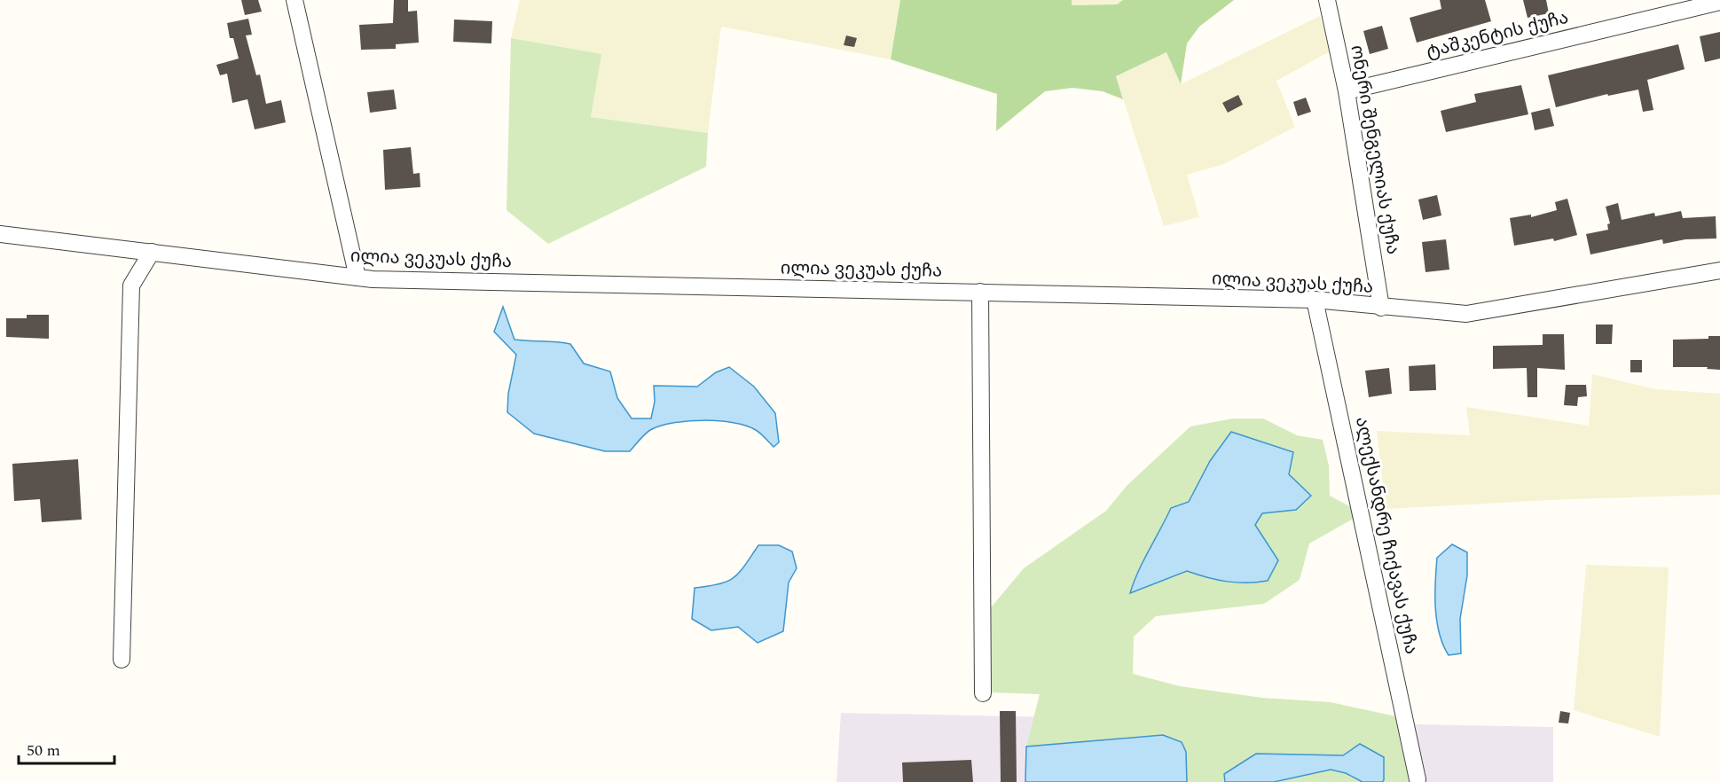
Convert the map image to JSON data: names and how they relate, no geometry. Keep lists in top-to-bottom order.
{
  "streets": {
    "street": [
      "ტაშკენტის ქუჩა",
      "ონერი შენგელიას ქუჩა",
      "ილია ვეკუას ქუჩა",
      "ალექსანდრე ჩიქავას ქუჩა"
    ]
  },
  "crossings": [
    ["ტაშკენტის ქუჩა", "ონერი შენგელიას ქუჩა"],
    ["ონერი შენგელიას ქუჩა", "ილია ვეკუას ქუჩა"],
    ["ილია ვეკუას ქუჩა", "ალექსანდრე ჩიქავას ქუჩა"]
  ],
  "scale_bar": "50 m"
}
